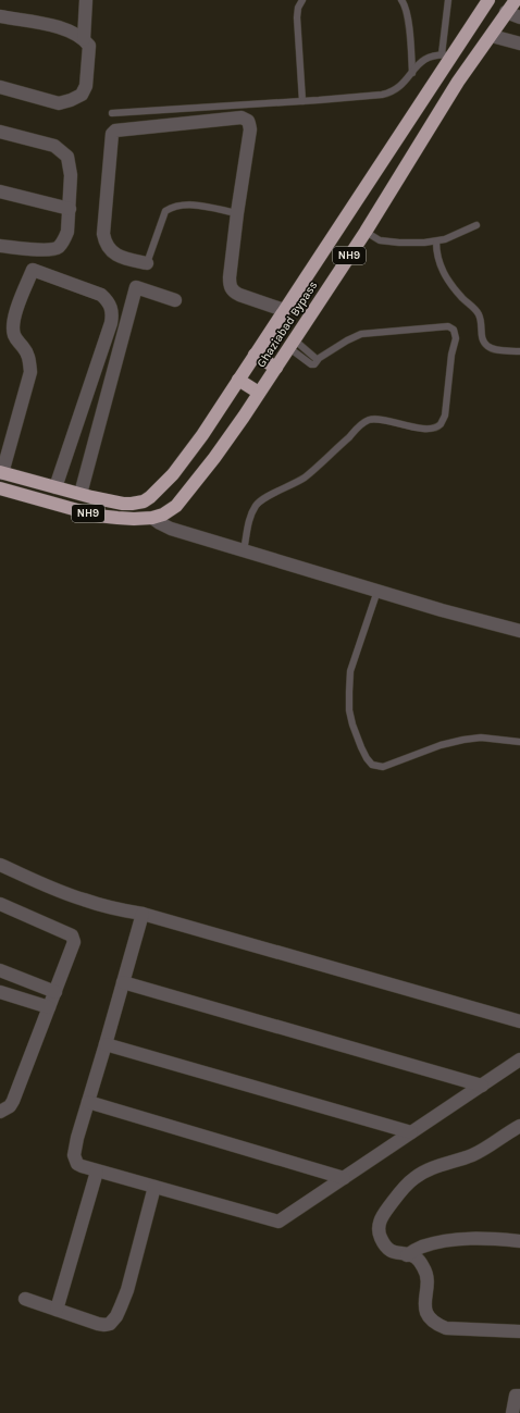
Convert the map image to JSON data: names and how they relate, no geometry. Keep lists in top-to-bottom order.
{
  "streets": {
    "highway": ["NH9", "Ghaziabad Bypass"]
  }
}
